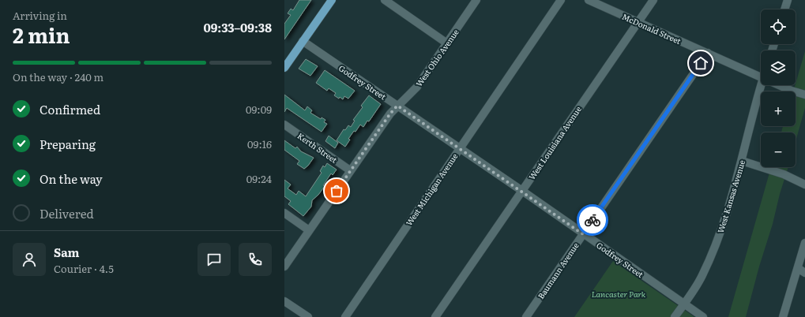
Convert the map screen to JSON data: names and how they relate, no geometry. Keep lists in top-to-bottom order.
{
  "streets": {
    "street": [
      "McDonald Street",
      "West Ohio Avenue",
      "Godfrey Street",
      "West Louisiana Avenue",
      "Kerth Street",
      "West Michigan Avenue",
      "West Kansas Avenue",
      "Baumann Avenue"
    ]
  },
  "crossings": [
    ["McDonald Street", "West Louisiana Avenue"],
    ["McDonald Street", "Baumann Avenue"],
    ["West Ohio Avenue", "Godfrey Street"],
    ["West Ohio Avenue", "Kerth Street"],
    ["Godfrey Street", "West Louisiana Avenue"],
    ["Godfrey Street", "West Michigan Avenue"],
    ["Godfrey Street", "West Kansas Avenue"],
    ["Godfrey Street", "Baumann Avenue"]
  ],
  "parks": ["Lancaster Park"],
  "page": {
    "heading": ["2 min", "Arriving in", "09:33–09:38"],
    "panel": ["Sam", "Courier · 4.5"],
    "map_buttons": ["+", "−"],
    "bar": "On the way · 240 m",
    "list": [
      ["Confirmed", "09:09"],
      ["Preparing", "09:16"],
      ["On the way", "09:24"],
      "Delivered"
    ]
  }
}
